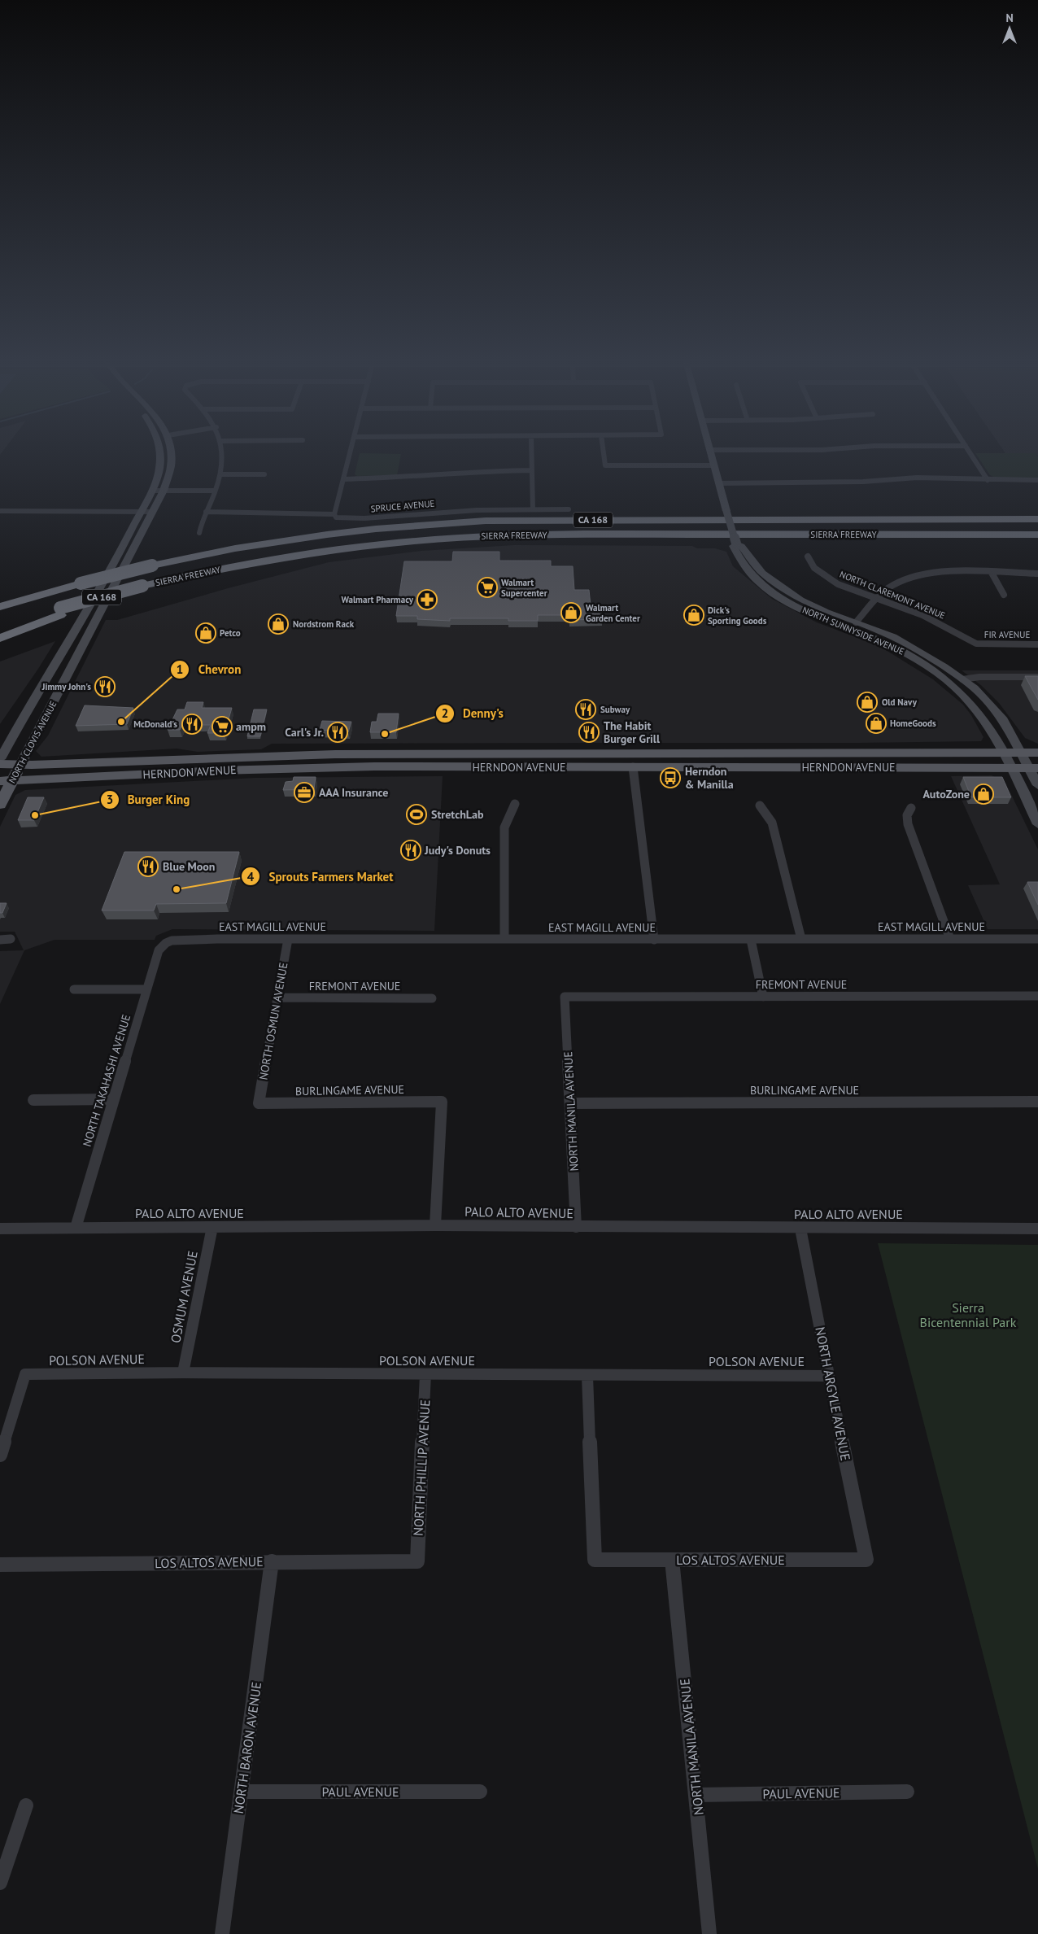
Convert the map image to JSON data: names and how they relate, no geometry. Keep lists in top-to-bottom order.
{
  "streets": {
    "highway": ["CA 168", "SIERRA FREEWAY"],
    "main road": ["NORTH SUNNYSIDE AVENUE", "NORTH CLOVIS AVENUE", "HERNDON AVENUE"],
    "street": [
      "SPRUCE AVENUE",
      "NORTH CLAREMONT AVENUE",
      "FIR AVENUE",
      "EAST MAGILL AVENUE",
      "FREMONT AVENUE",
      "NORTH OSMUN AVENUE",
      "NORTH TAKAHASHI AVENUE",
      "BURLINGAME AVENUE",
      "NORTH MANILA AVENUE",
      "PALO ALTO AVENUE",
      "OSMUM AVENUE",
      "POLSON AVENUE",
      "NORTH ARGYLE AVENUE",
      "NORTH PHILLIP AVENUE",
      "LOS ALTOS AVENUE",
      "NORTH BARON AVENUE",
      "PAUL AVENUE"
    ]
  },
  "crossings": [
    ["NORTH CLAREMONT AVENUE", "FIR AVENUE"],
    ["NORTH SUNNYSIDE AVENUE", "HERNDON AVENUE"],
    ["NORTH CLOVIS AVENUE", "HERNDON AVENUE"],
    ["EAST MAGILL AVENUE", "NORTH OSMUN AVENUE"],
    ["EAST MAGILL AVENUE", "NORTH TAKAHASHI AVENUE"],
    ["FREMONT AVENUE", "NORTH OSMUN AVENUE"],
    ["FREMONT AVENUE", "NORTH MANILA AVENUE"],
    ["NORTH OSMUN AVENUE", "BURLINGAME AVENUE"],
    ["NORTH TAKAHASHI AVENUE", "PALO ALTO AVENUE"],
    ["BURLINGAME AVENUE", "NORTH MANILA AVENUE"],
    ["BURLINGAME AVENUE", "PALO ALTO AVENUE"],
    ["NORTH MANILA AVENUE", "PALO ALTO AVENUE"],
    ["NORTH MANILA AVENUE", "LOS ALTOS AVENUE"],
    ["NORTH MANILA AVENUE", "PAUL AVENUE"],
    ["PALO ALTO AVENUE", "OSMUM AVENUE"],
    ["PALO ALTO AVENUE", "NORTH ARGYLE AVENUE"],
    ["OSMUM AVENUE", "POLSON AVENUE"],
    ["POLSON AVENUE", "NORTH ARGYLE AVENUE"],
    ["POLSON AVENUE", "NORTH PHILLIP AVENUE"],
    ["POLSON AVENUE", "LOS ALTOS AVENUE"],
    ["NORTH ARGYLE AVENUE", "LOS ALTOS AVENUE"],
    ["NORTH PHILLIP AVENUE", "LOS ALTOS AVENUE"],
    ["LOS ALTOS AVENUE", "NORTH BARON AVENUE"],
    ["NORTH BARON AVENUE", "PAUL AVENUE"]
  ],
  "parks": ["Sierra Bicentennial Park"],
  "places": {
    "supermarket": ["Walmart Supercenter", "ampm"],
    "pharmacy": ["Walmart Pharmacy"],
    "shop": [
      "Walmart Garden Center",
      "Dick's Sporting Goods",
      "Nordstrom Rack",
      "Petco",
      "Old Navy",
      "HomeGoods",
      "AutoZone"
    ],
    "restaurant": [
      "Jimmy John's",
      "Subway",
      "McDonald's",
      "Carl's Jr.",
      "The Habit Burger Grill",
      "Judy's Donuts",
      "Blue Moon"
    ],
    "other": [
      "Chevron",
      "Denny's",
      "Burger King",
      "Sprouts Farmers Market"
    ],
    "bus stop": ["Herndon & Manilla"],
    "office": ["AAA Insurance"],
    "sports": ["StretchLab"]
  },
  "north": "top"
}
